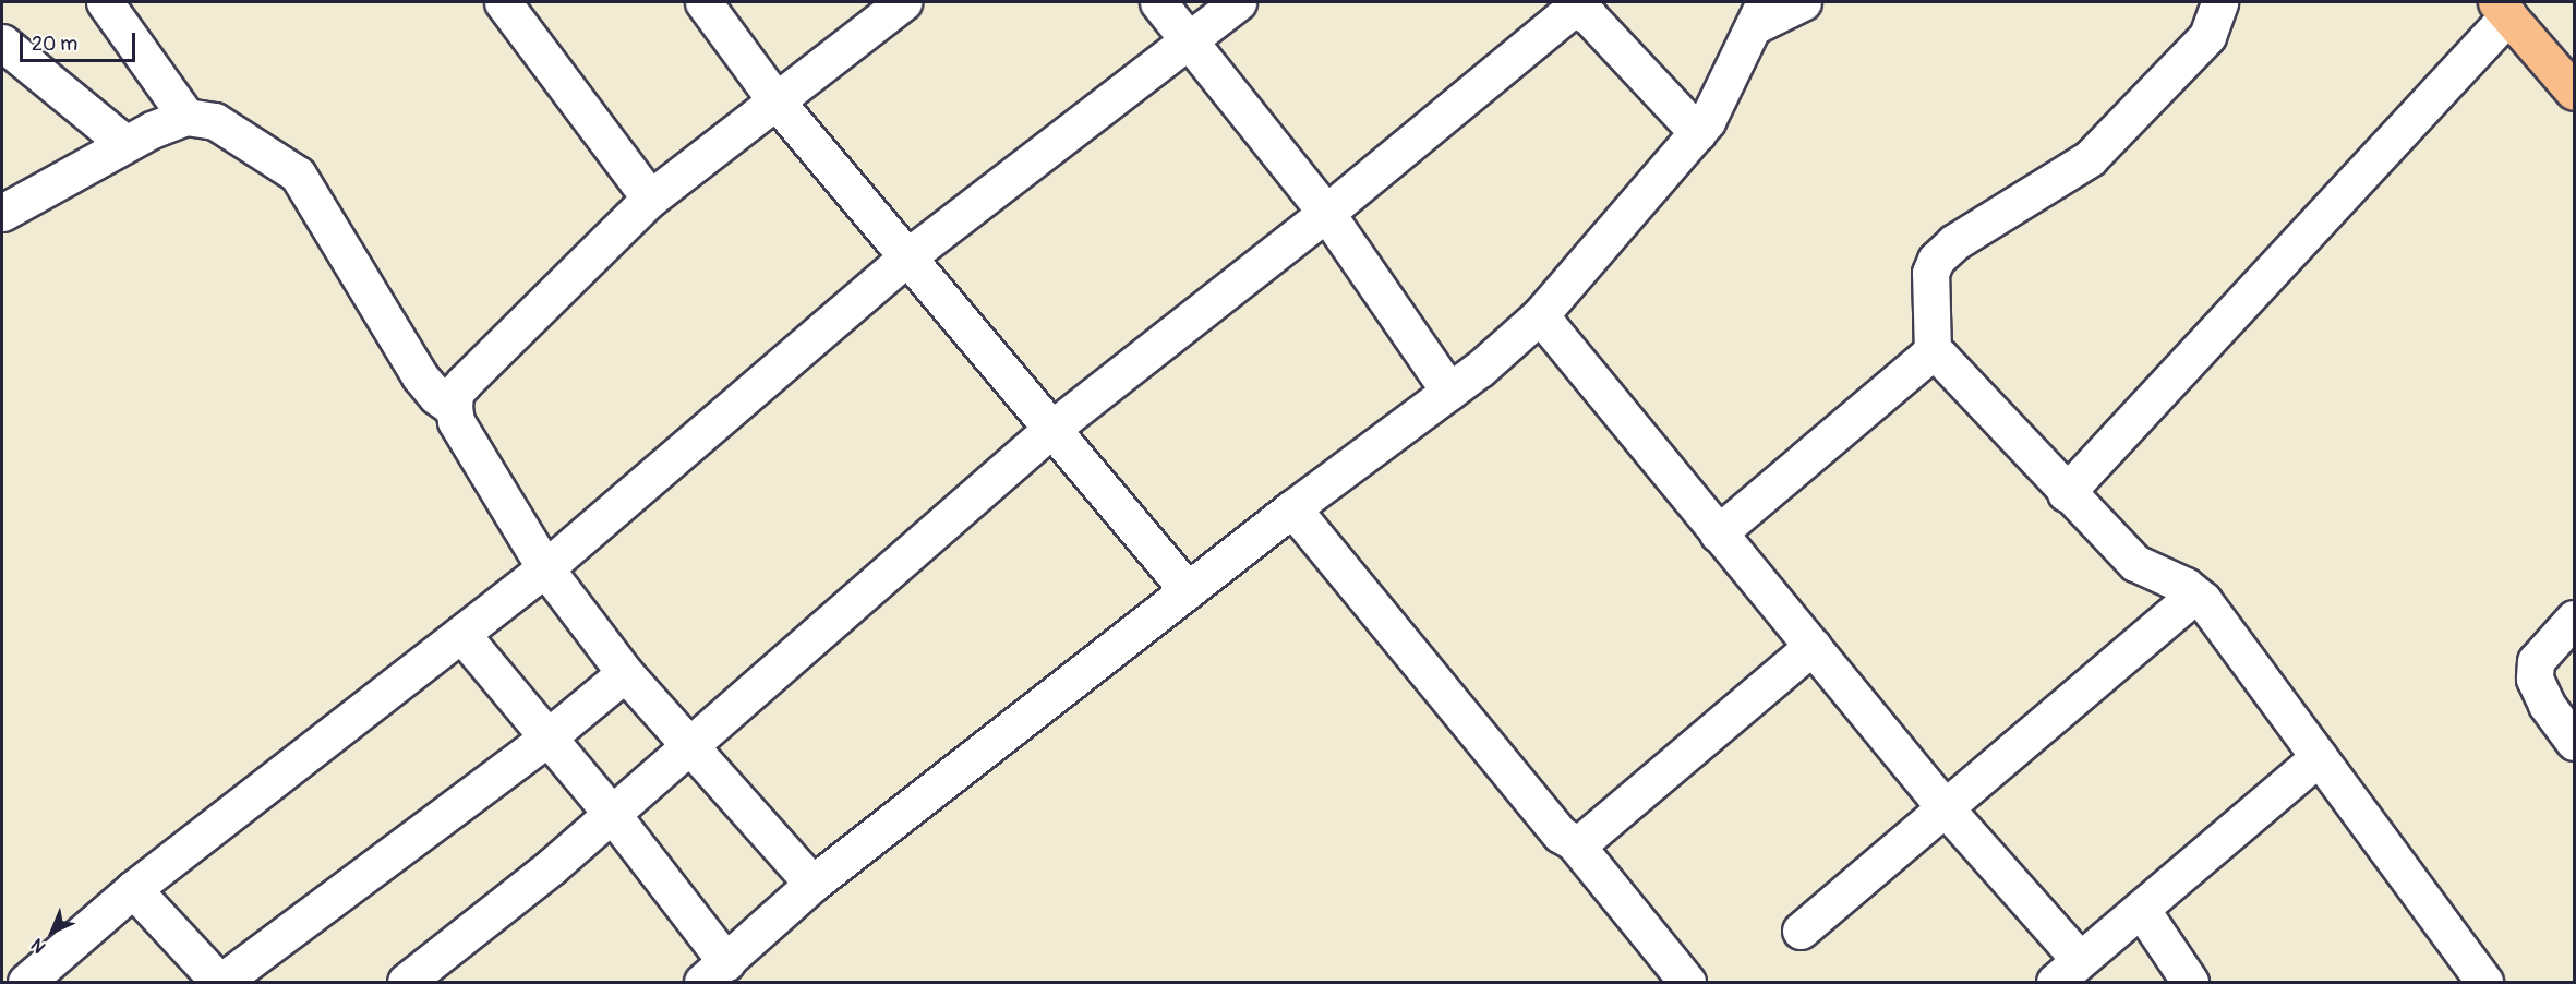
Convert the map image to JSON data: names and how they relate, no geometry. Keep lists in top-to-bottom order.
{
  "scale_bar": "20 m",
  "north": "bottom left"
}
